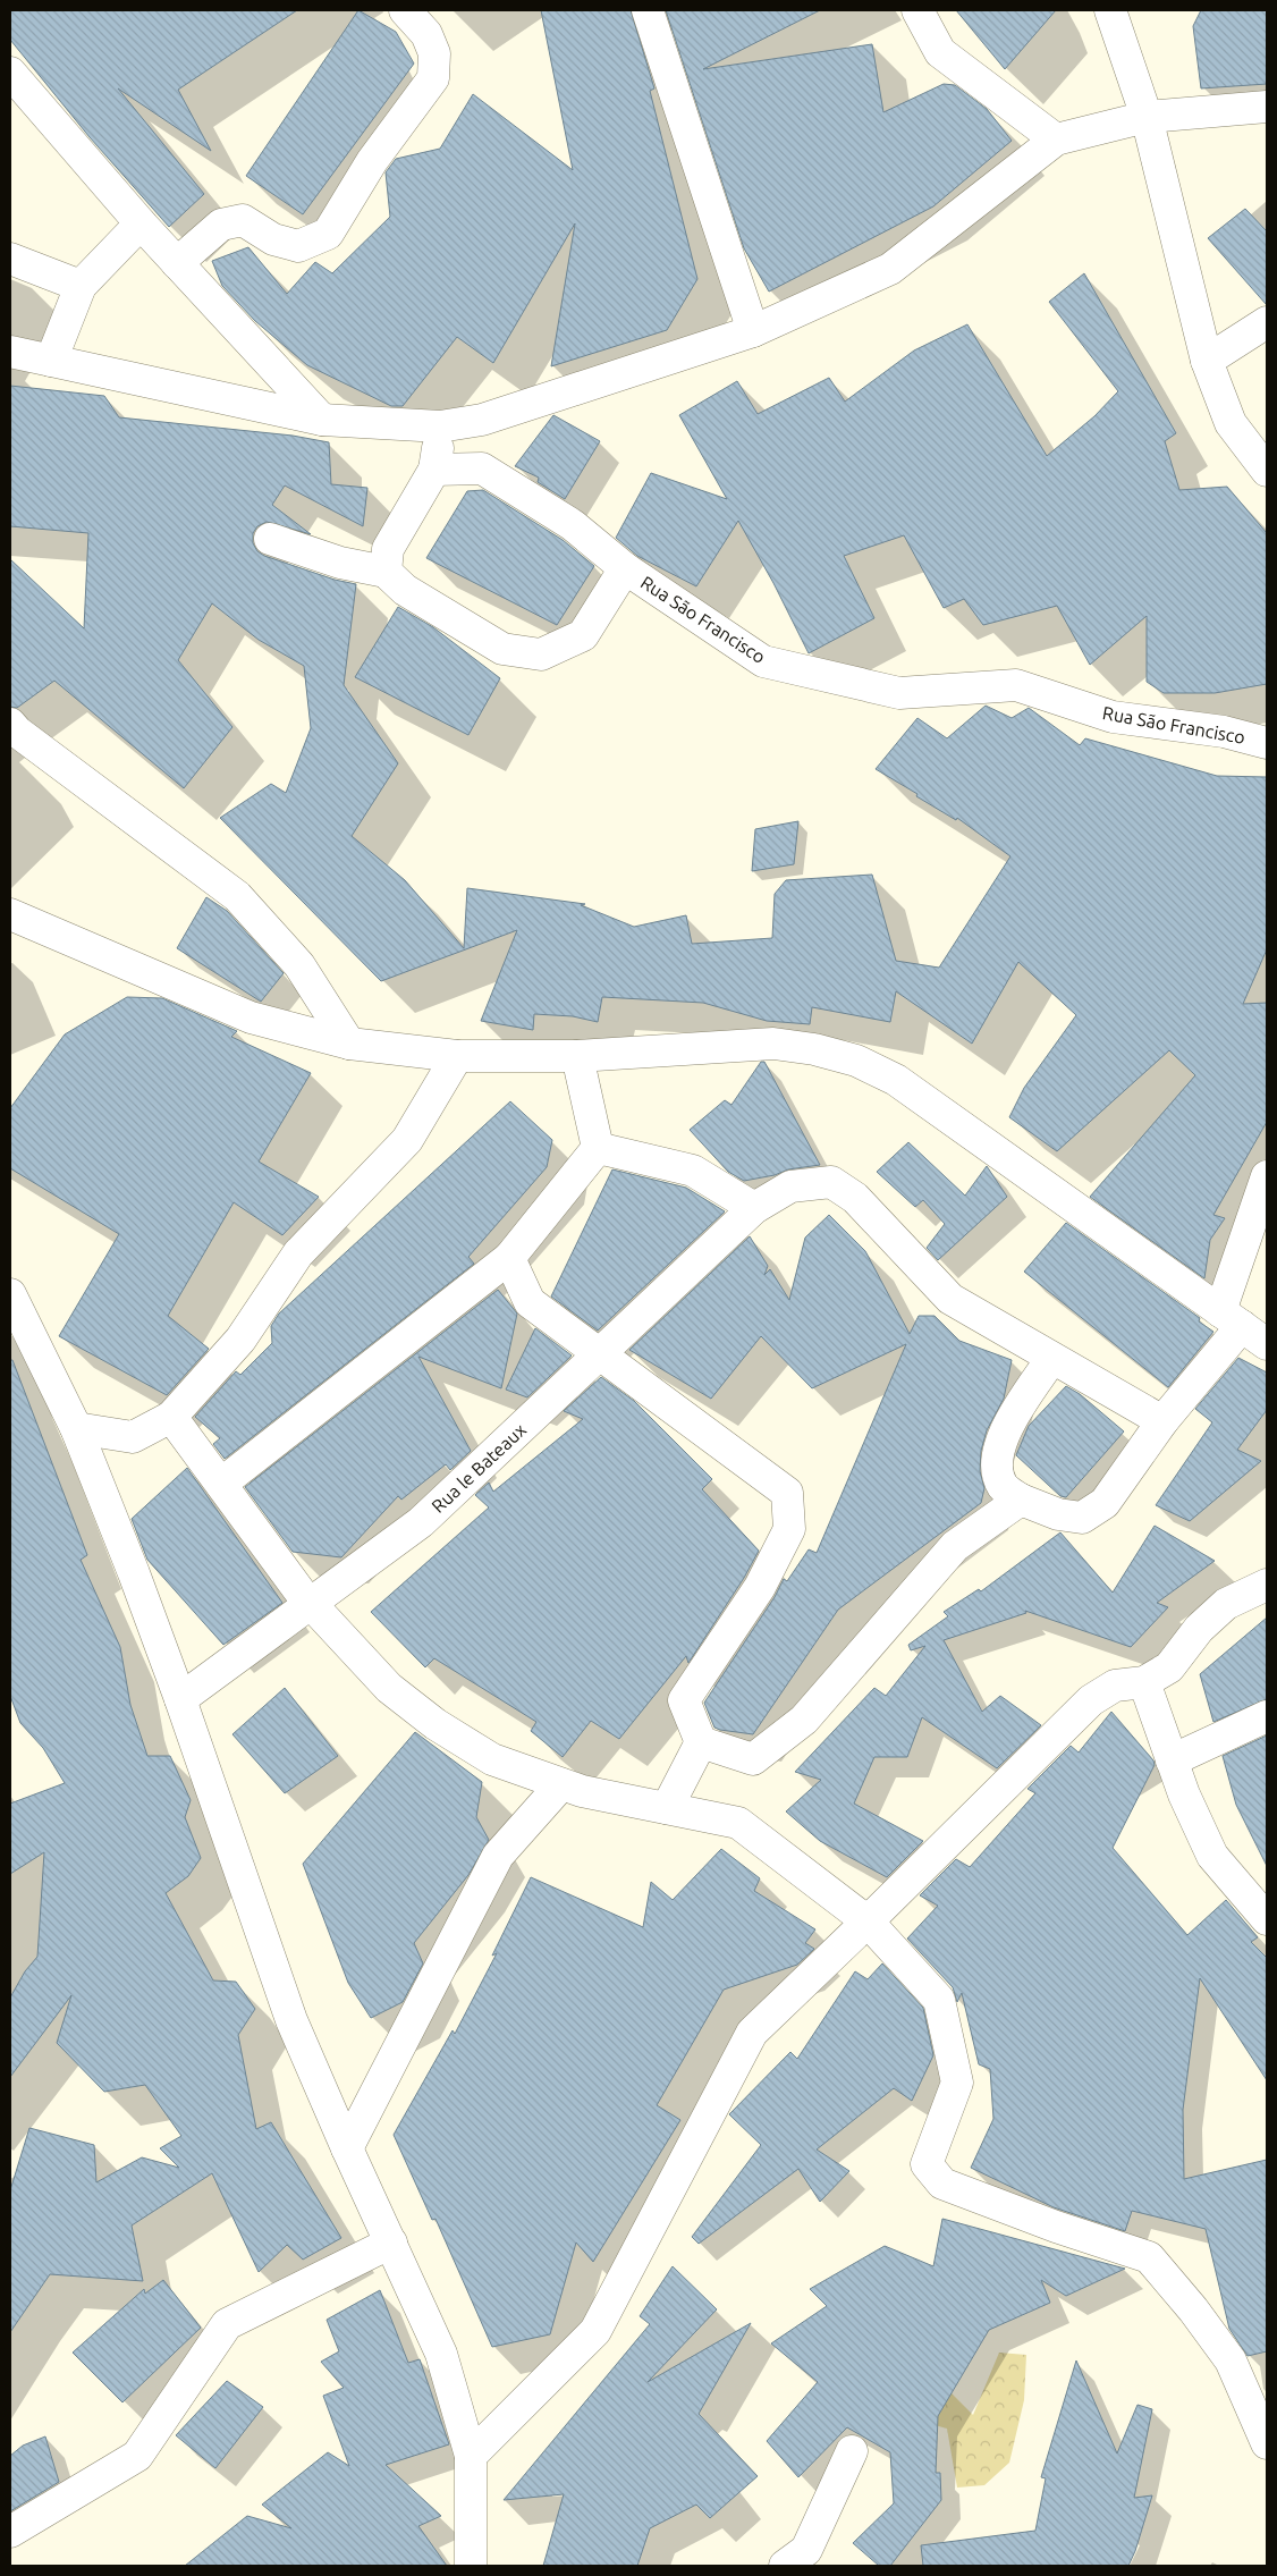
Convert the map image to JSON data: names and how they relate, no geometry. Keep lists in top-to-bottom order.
{
  "streets": {
    "street": ["Rua São Francisco", "Rua le Bateaux"]
  }
}
